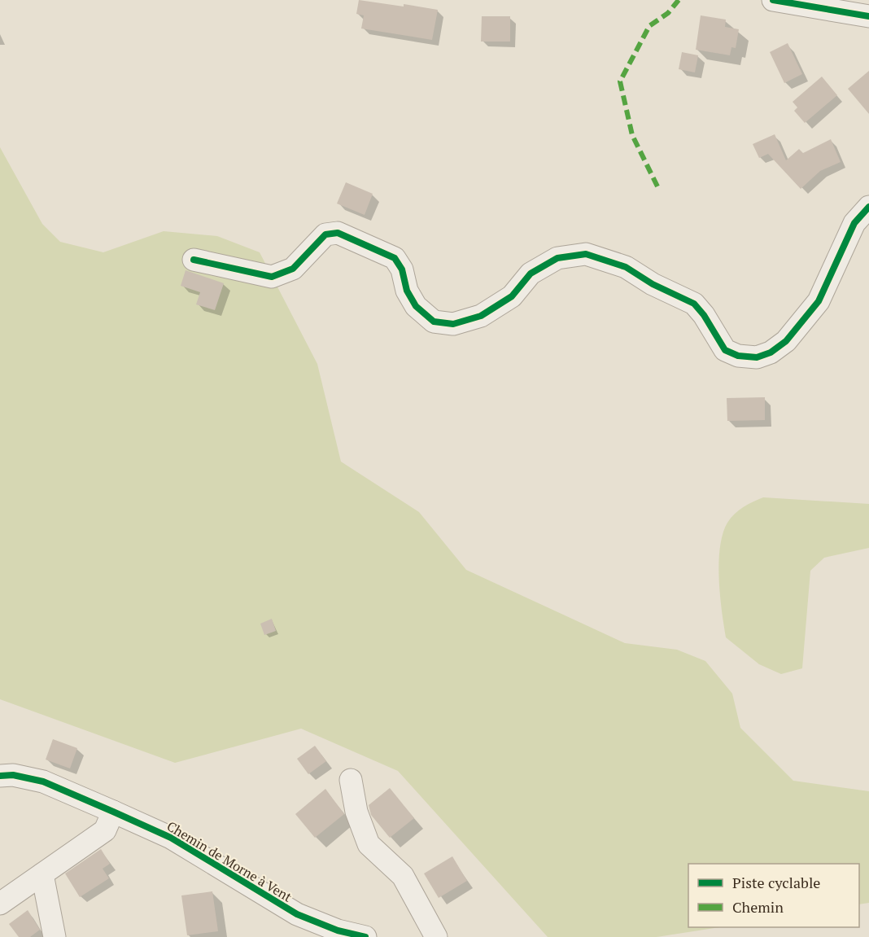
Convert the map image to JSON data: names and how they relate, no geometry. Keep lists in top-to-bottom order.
{
  "streets": {
    "street": ["Chemin de Morne à Vent"]
  },
  "legend": ["Piste cyclable", "Chemin"]
}
